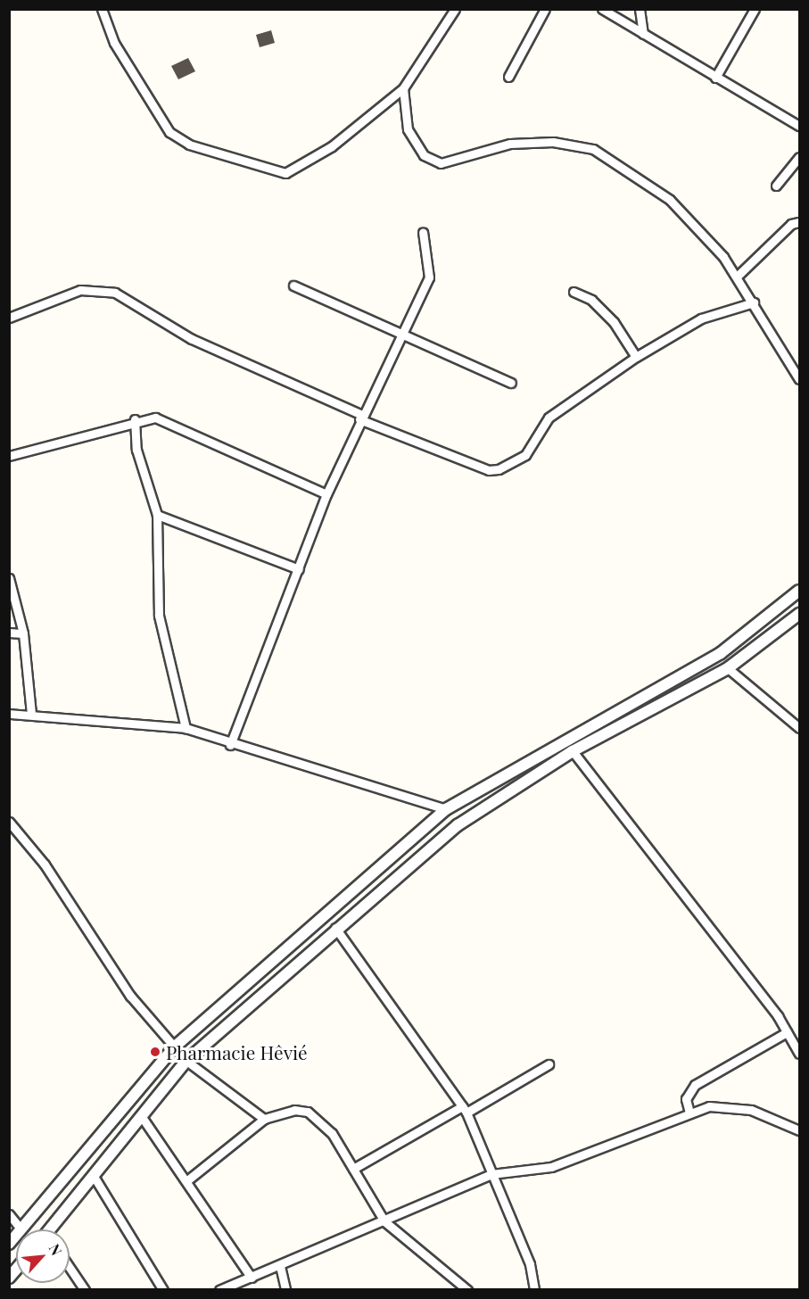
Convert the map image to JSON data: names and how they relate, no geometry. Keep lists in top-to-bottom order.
{
  "places": ["Pharmacie Hêvié"],
  "north": "top right"
}
